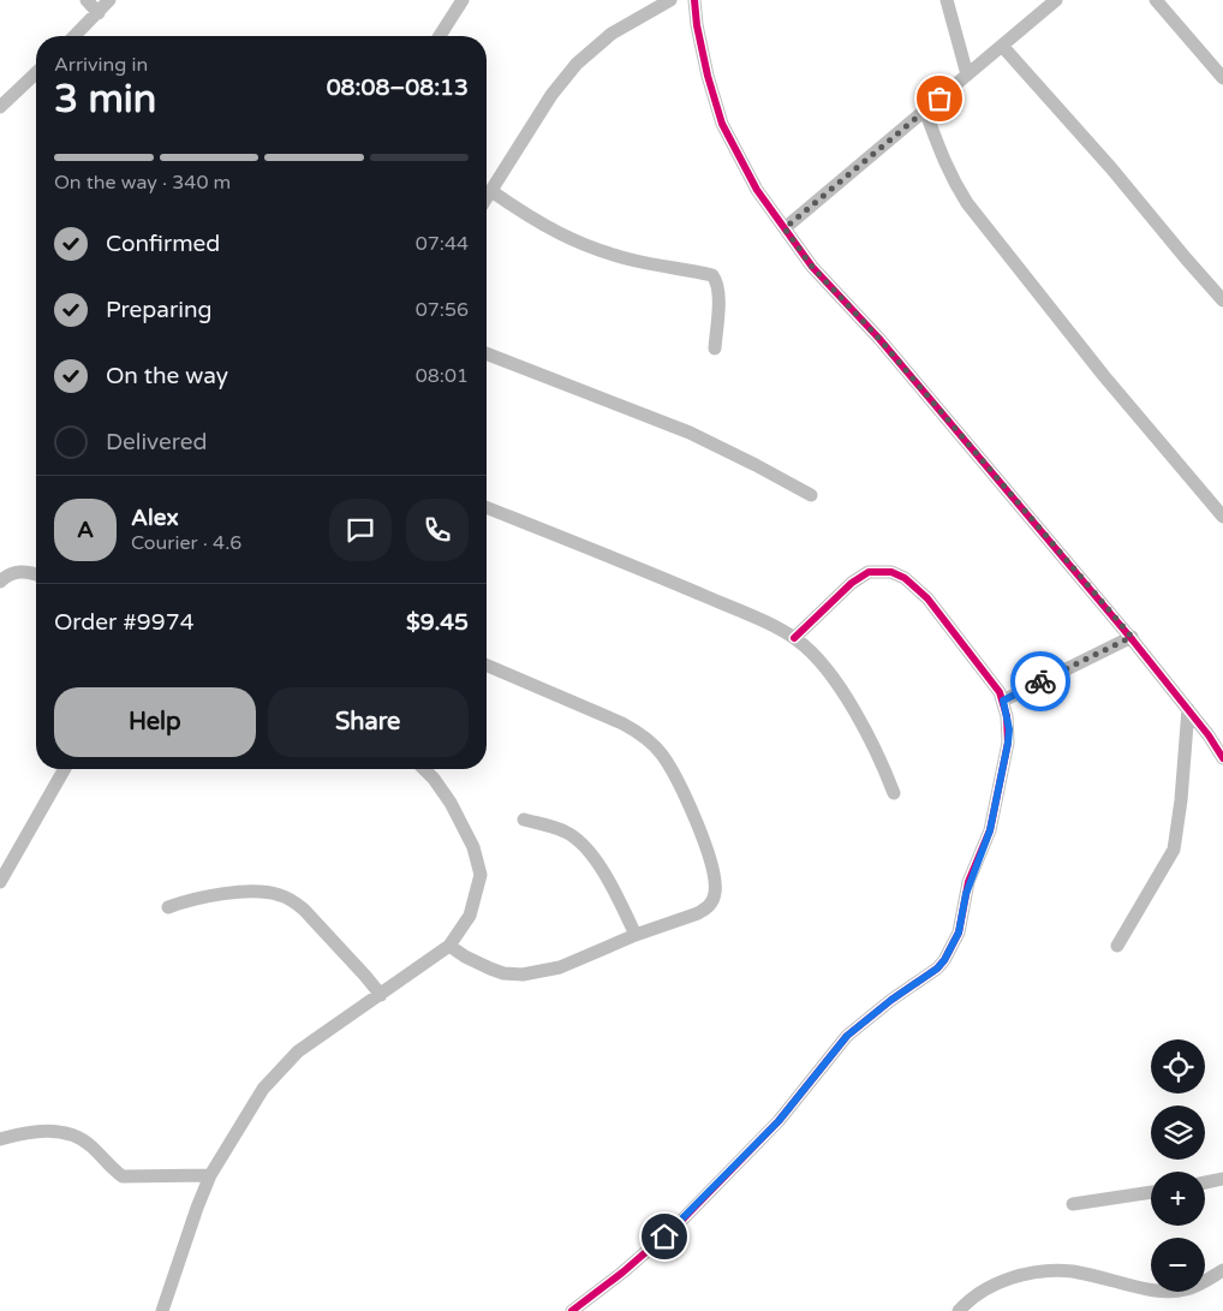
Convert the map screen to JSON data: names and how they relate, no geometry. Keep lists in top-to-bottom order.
{
  "page": {
    "heading": ["3 min", "Arriving in", "08:08–08:13"],
    "panel": [
      "Alex",
      "Courier · 4.6",
      "Order #9974",
      "$9.45"
    ],
    "bar": "On the way · 340 m",
    "list": [
      ["Confirmed", "07:44"],
      ["Preparing", "07:56"],
      ["On the way", "08:01"],
      "Delivered"
    ],
    "round": "A",
    "buttons": ["Help", "Share"],
    "map_buttons": ["+", "−"]
  }
}
